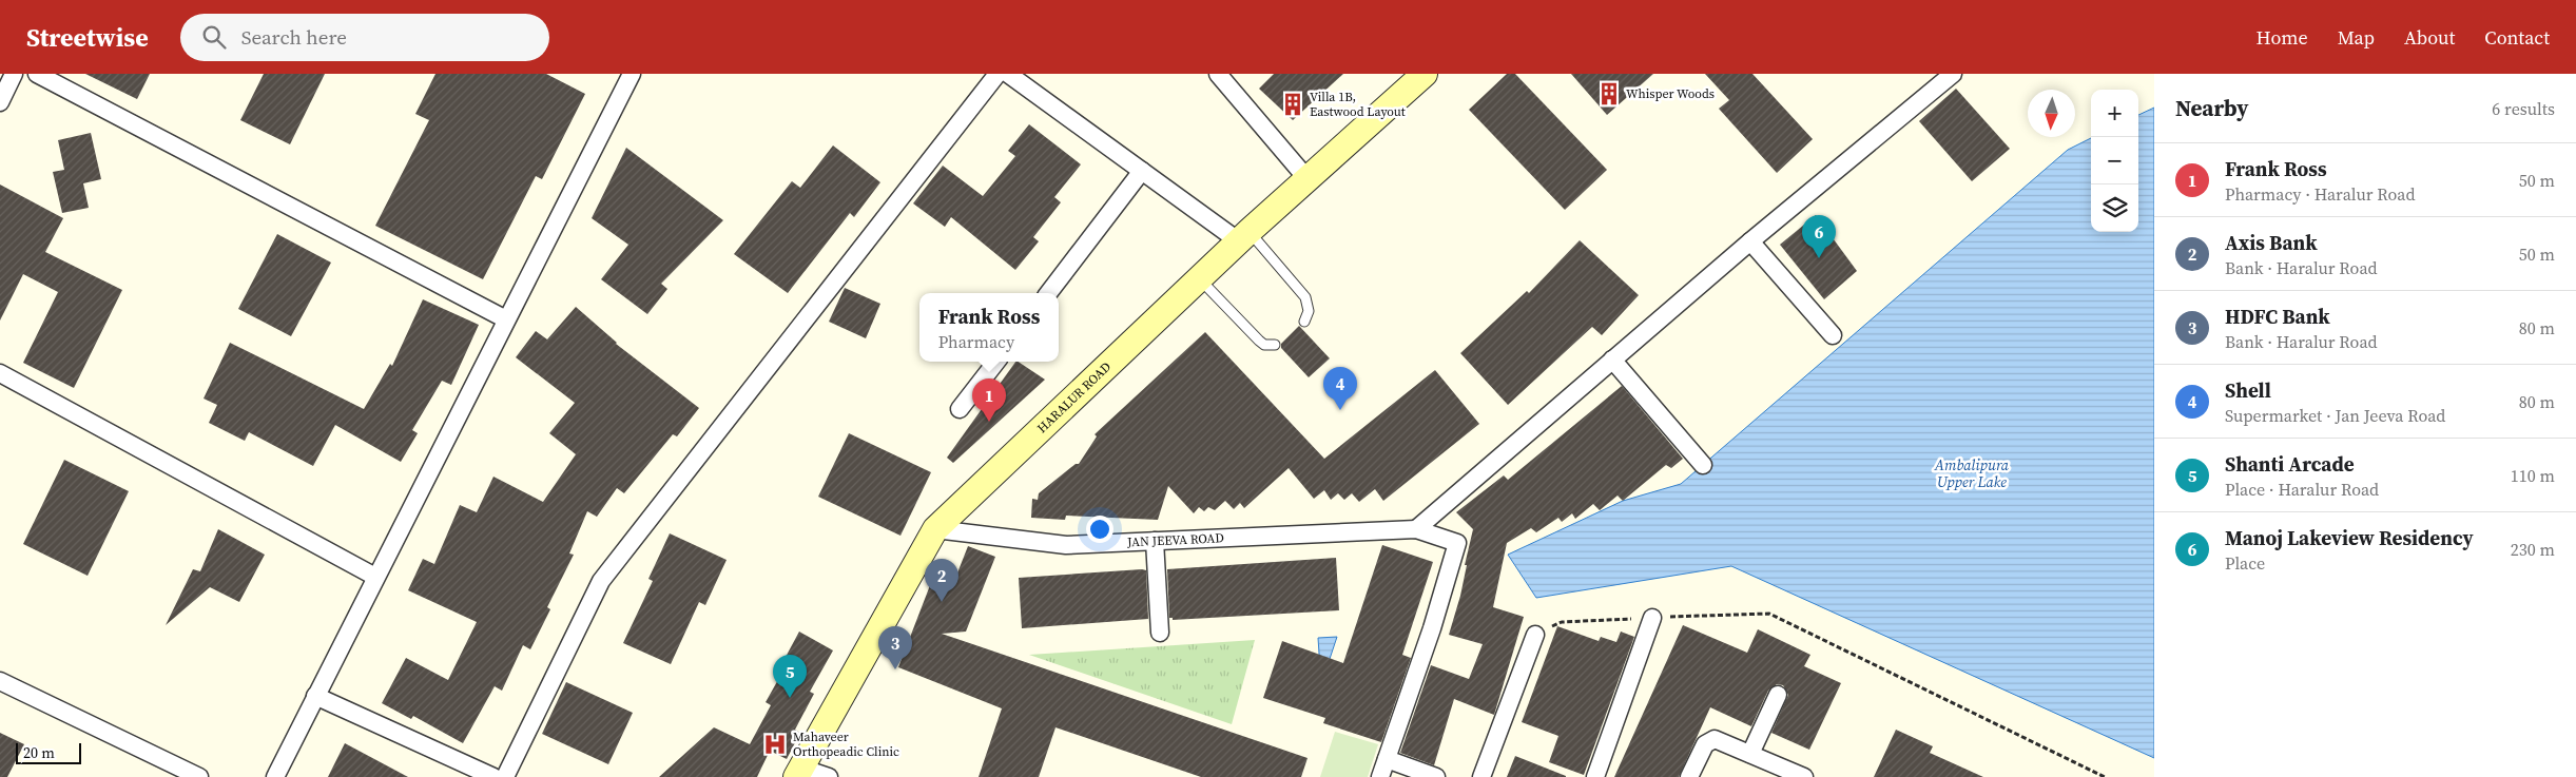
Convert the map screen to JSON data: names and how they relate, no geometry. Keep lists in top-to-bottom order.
{
  "streets": {
    "street": ["HARALUR ROAD", "JAN JEEVA ROAD"]
  },
  "crossings": [
    ["HARALUR ROAD", "JAN JEEVA ROAD"]
  ],
  "water": ["Ambalipura Upper Lake"],
  "places": {
    "building": ["Whisper Woods", "Villa 1B, Eastwood Layout"],
    "hospital": ["Mahaveer Orthopeadic Clinic"]
  },
  "scale_bar": "20 m",
  "north": "bottom",
  "page": {
    "header": "Streetwise",
    "search": "Search here",
    "nav": [
      "Home",
      "Map",
      "About",
      "Contact"
    ],
    "heading": ["Nearby", "6 results"],
    "map_buttons": ["+", "−"],
    "list": [
      {
        "mark": "1",
        "name": "Frank Ross",
        "note": "Pharmacy · Haralur Road",
        "value": "50 m"
      },
      {
        "mark": "2",
        "name": "Axis Bank",
        "note": "Bank · Haralur Road",
        "value": "50 m"
      },
      {
        "mark": "3",
        "name": "HDFC Bank",
        "note": "Bank · Haralur Road",
        "value": "80 m"
      },
      {
        "mark": "4",
        "name": "Shell",
        "note": "Supermarket · Jan Jeeva Road",
        "value": "80 m"
      },
      {
        "mark": "5",
        "name": "Shanti Arcade",
        "note": "Place · Haralur Road",
        "value": "110 m"
      },
      {
        "mark": "6",
        "name": "Manoj Lakeview Residency",
        "note": "Place",
        "value": "230 m"
      }
    ],
    "pins": [
      "6",
      "4",
      "1",
      "2",
      "3",
      "5"
    ],
    "popup": ["Frank Ross", "Pharmacy"],
    "scale": "20 m"
  }
}
